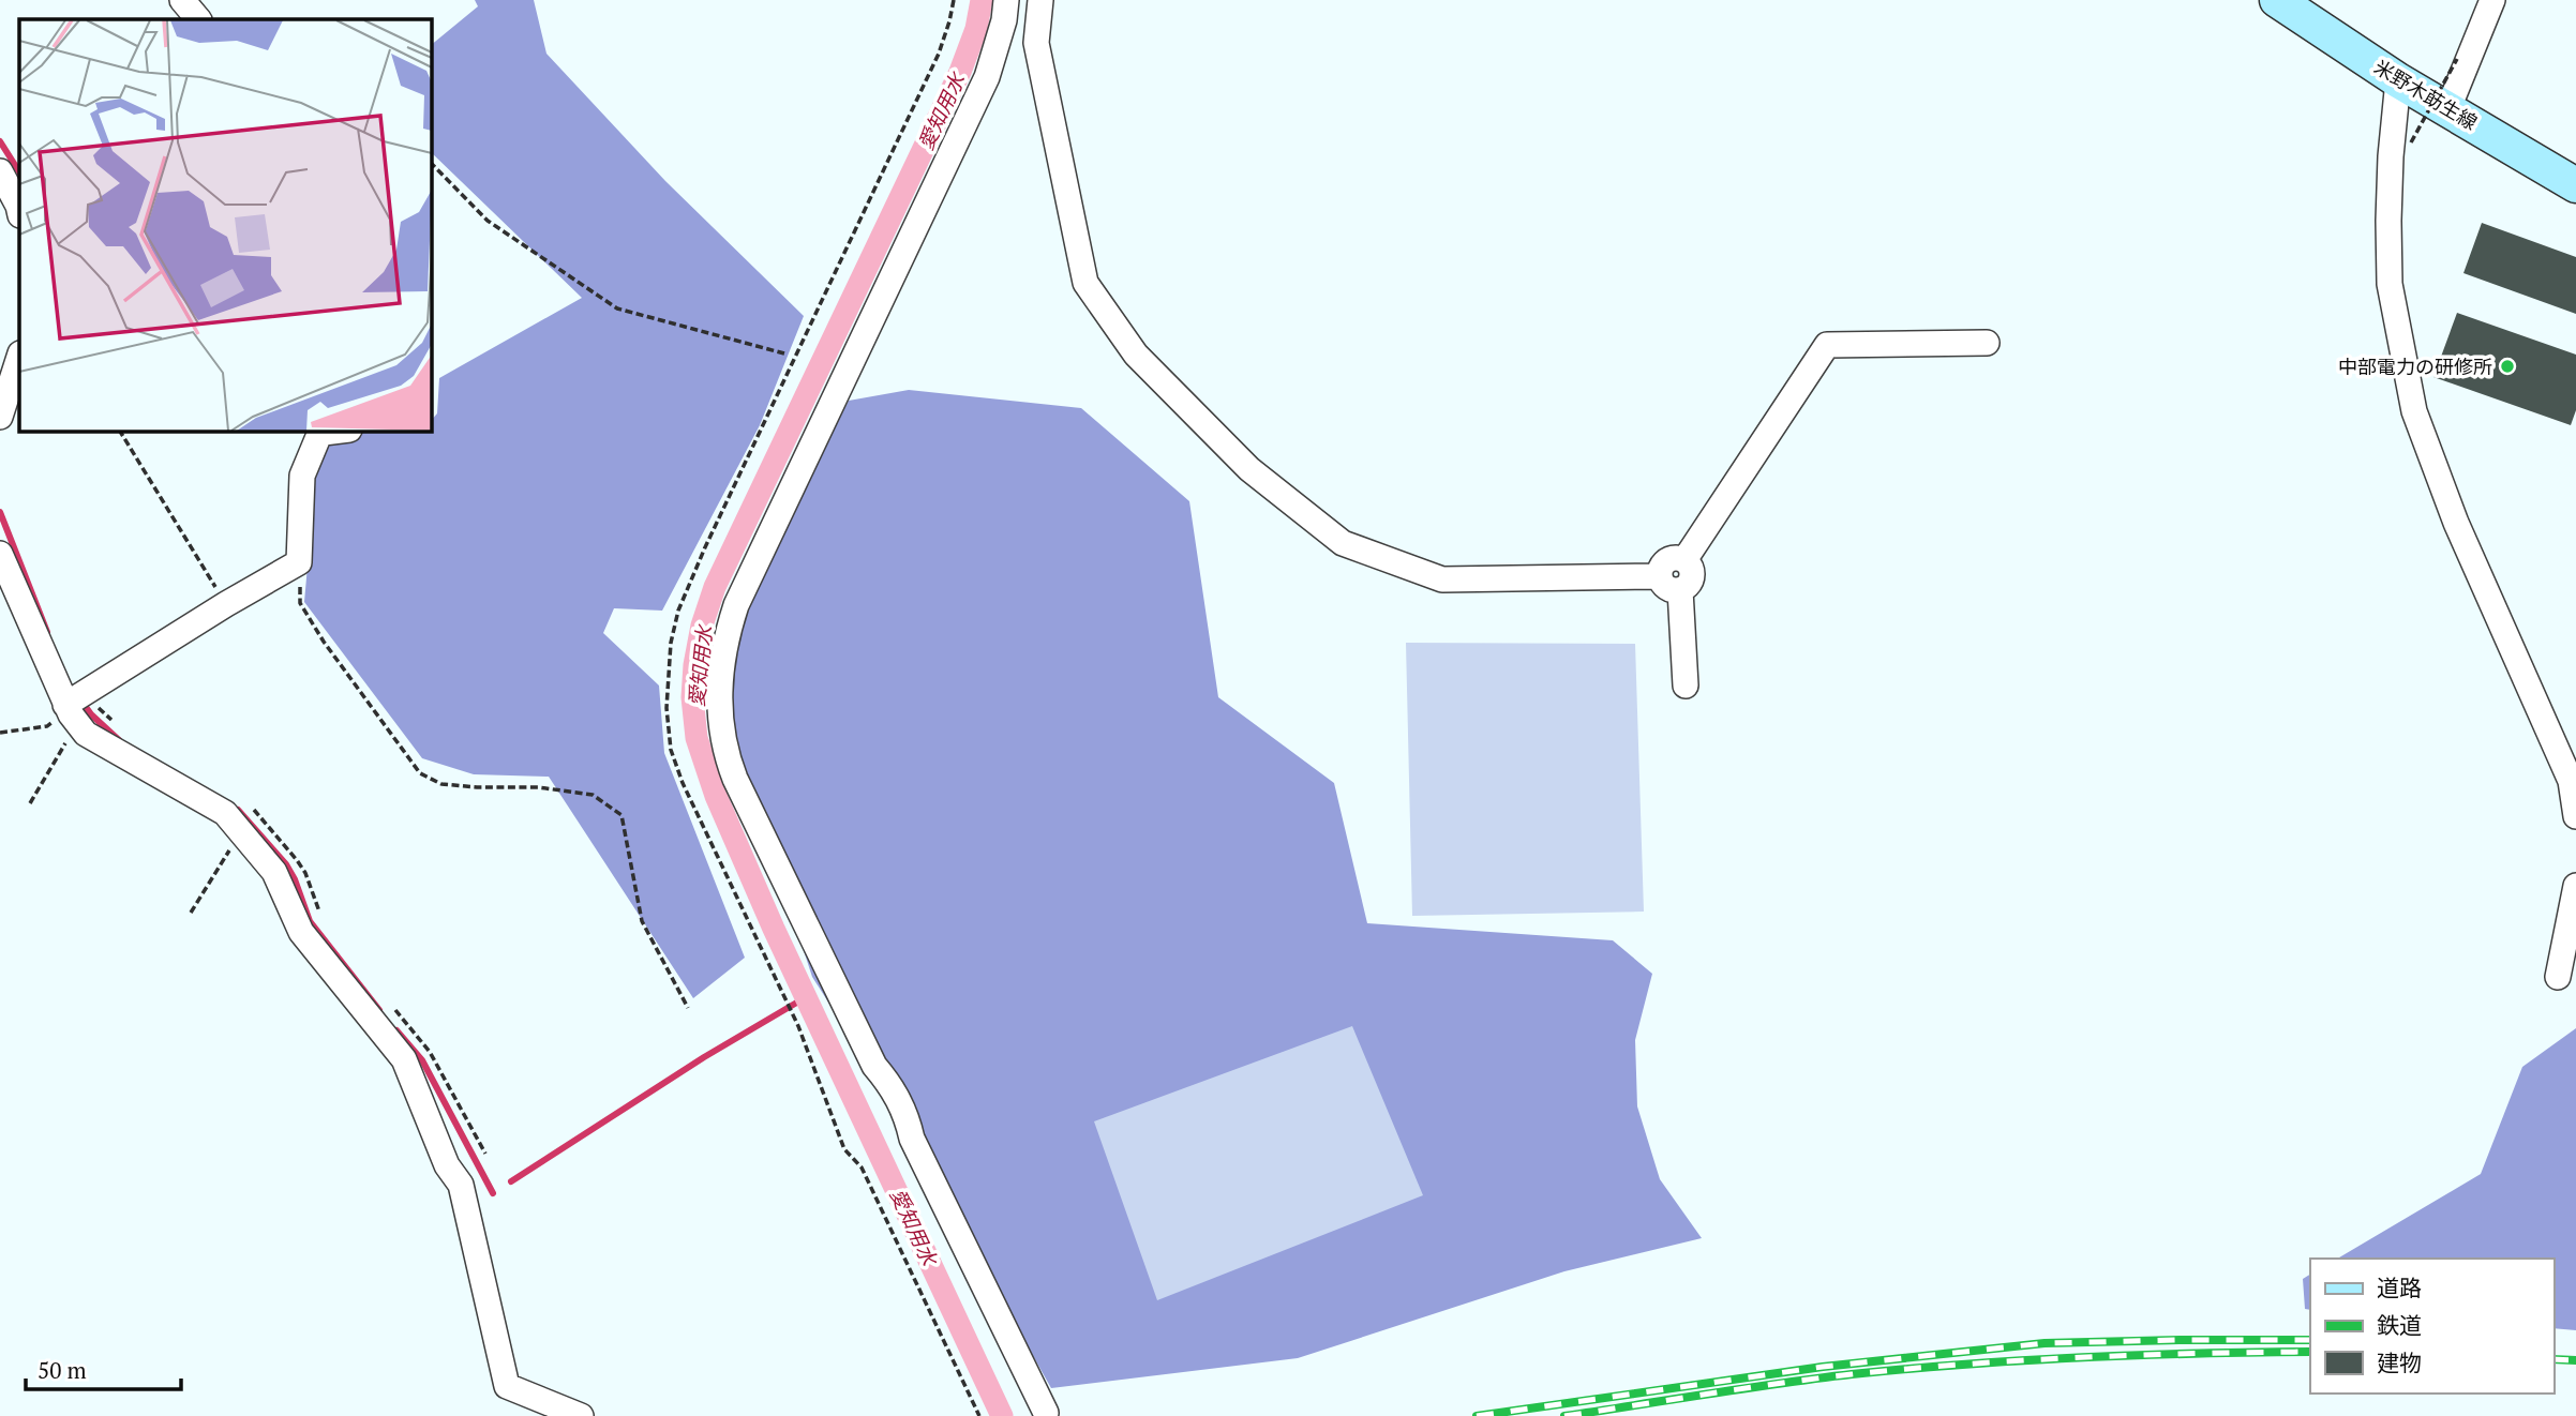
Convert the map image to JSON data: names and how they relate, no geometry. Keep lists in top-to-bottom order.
{
  "streets": {
    "main road": ["米野木莇生線"]
  },
  "water": ["愛知用水"],
  "places": ["中部電力の研修所"],
  "legend": ["道路", "鉄道", "建物"],
  "scale_bar": "50 m"
}
